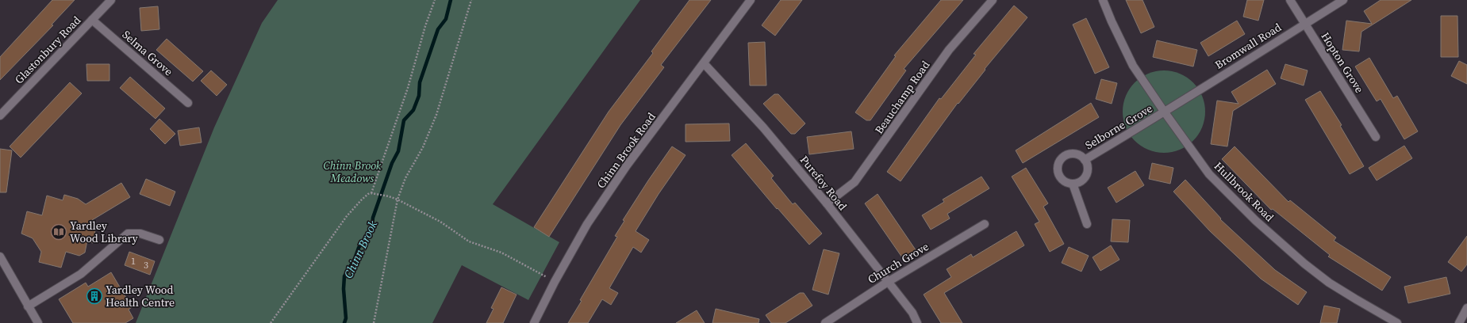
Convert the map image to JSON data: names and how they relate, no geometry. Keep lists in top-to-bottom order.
{
  "streets": {
    "street": [
      "Bromwall Road",
      "Glastonbury Road",
      "Selma Grove",
      "Hopton Grove",
      "Beauchamp Road",
      "Selborne Grove",
      "Chinn Brook Road",
      "Purefoy Road",
      "Hullbrook Road",
      "Church Grove"
    ]
  },
  "crossings": [
    ["Bromwall Road", "Hopton Grove"],
    ["Bromwall Road", "Selborne Grove"],
    ["Bromwall Road", "Hullbrook Road"],
    ["Glastonbury Road", "Selma Grove"],
    ["Beauchamp Road", "Purefoy Road"],
    ["Selborne Grove", "Hullbrook Road"],
    ["Chinn Brook Road", "Purefoy Road"],
    ["Purefoy Road", "Church Grove"]
  ],
  "water": ["Chinn Brook"],
  "parks": ["Chinn Brook Meadows"],
  "places": {
    "library": ["Yardley Wood Library"],
    "building": ["Yardley Wood Health Centre"]
  },
  "house_numbers": ["1", "3"]
}
